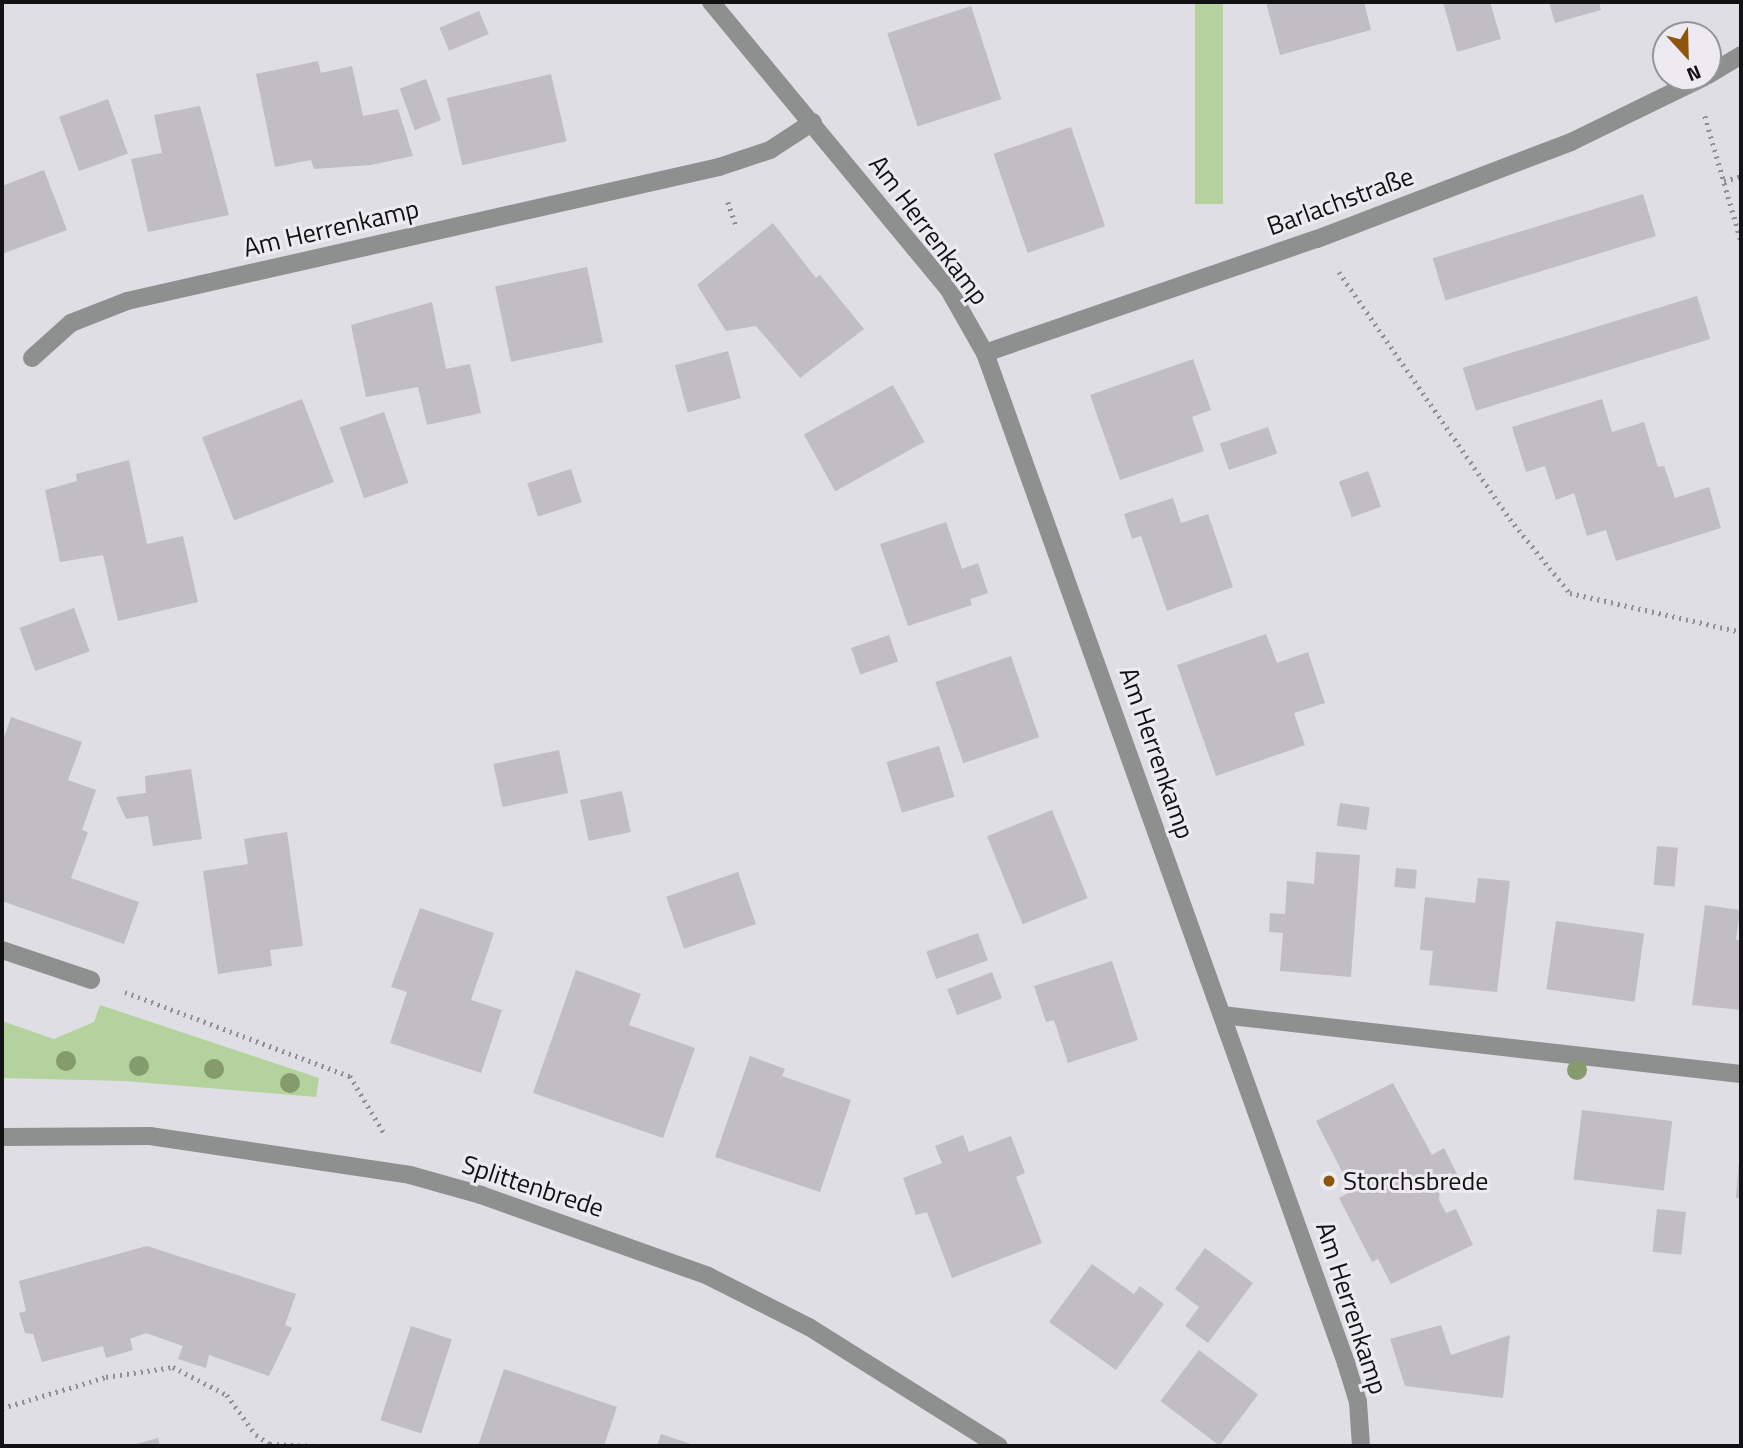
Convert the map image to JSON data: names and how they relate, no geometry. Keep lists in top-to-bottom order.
{
  "streets": {
    "street": ["Barlachstraße", "Am Herrenkamp", "Splittenbrede"]
  },
  "crossings": [
    ["Barlachstraße", "Am Herrenkamp"]
  ],
  "places": ["Storchsbrede"],
  "north": "bottom"
}
